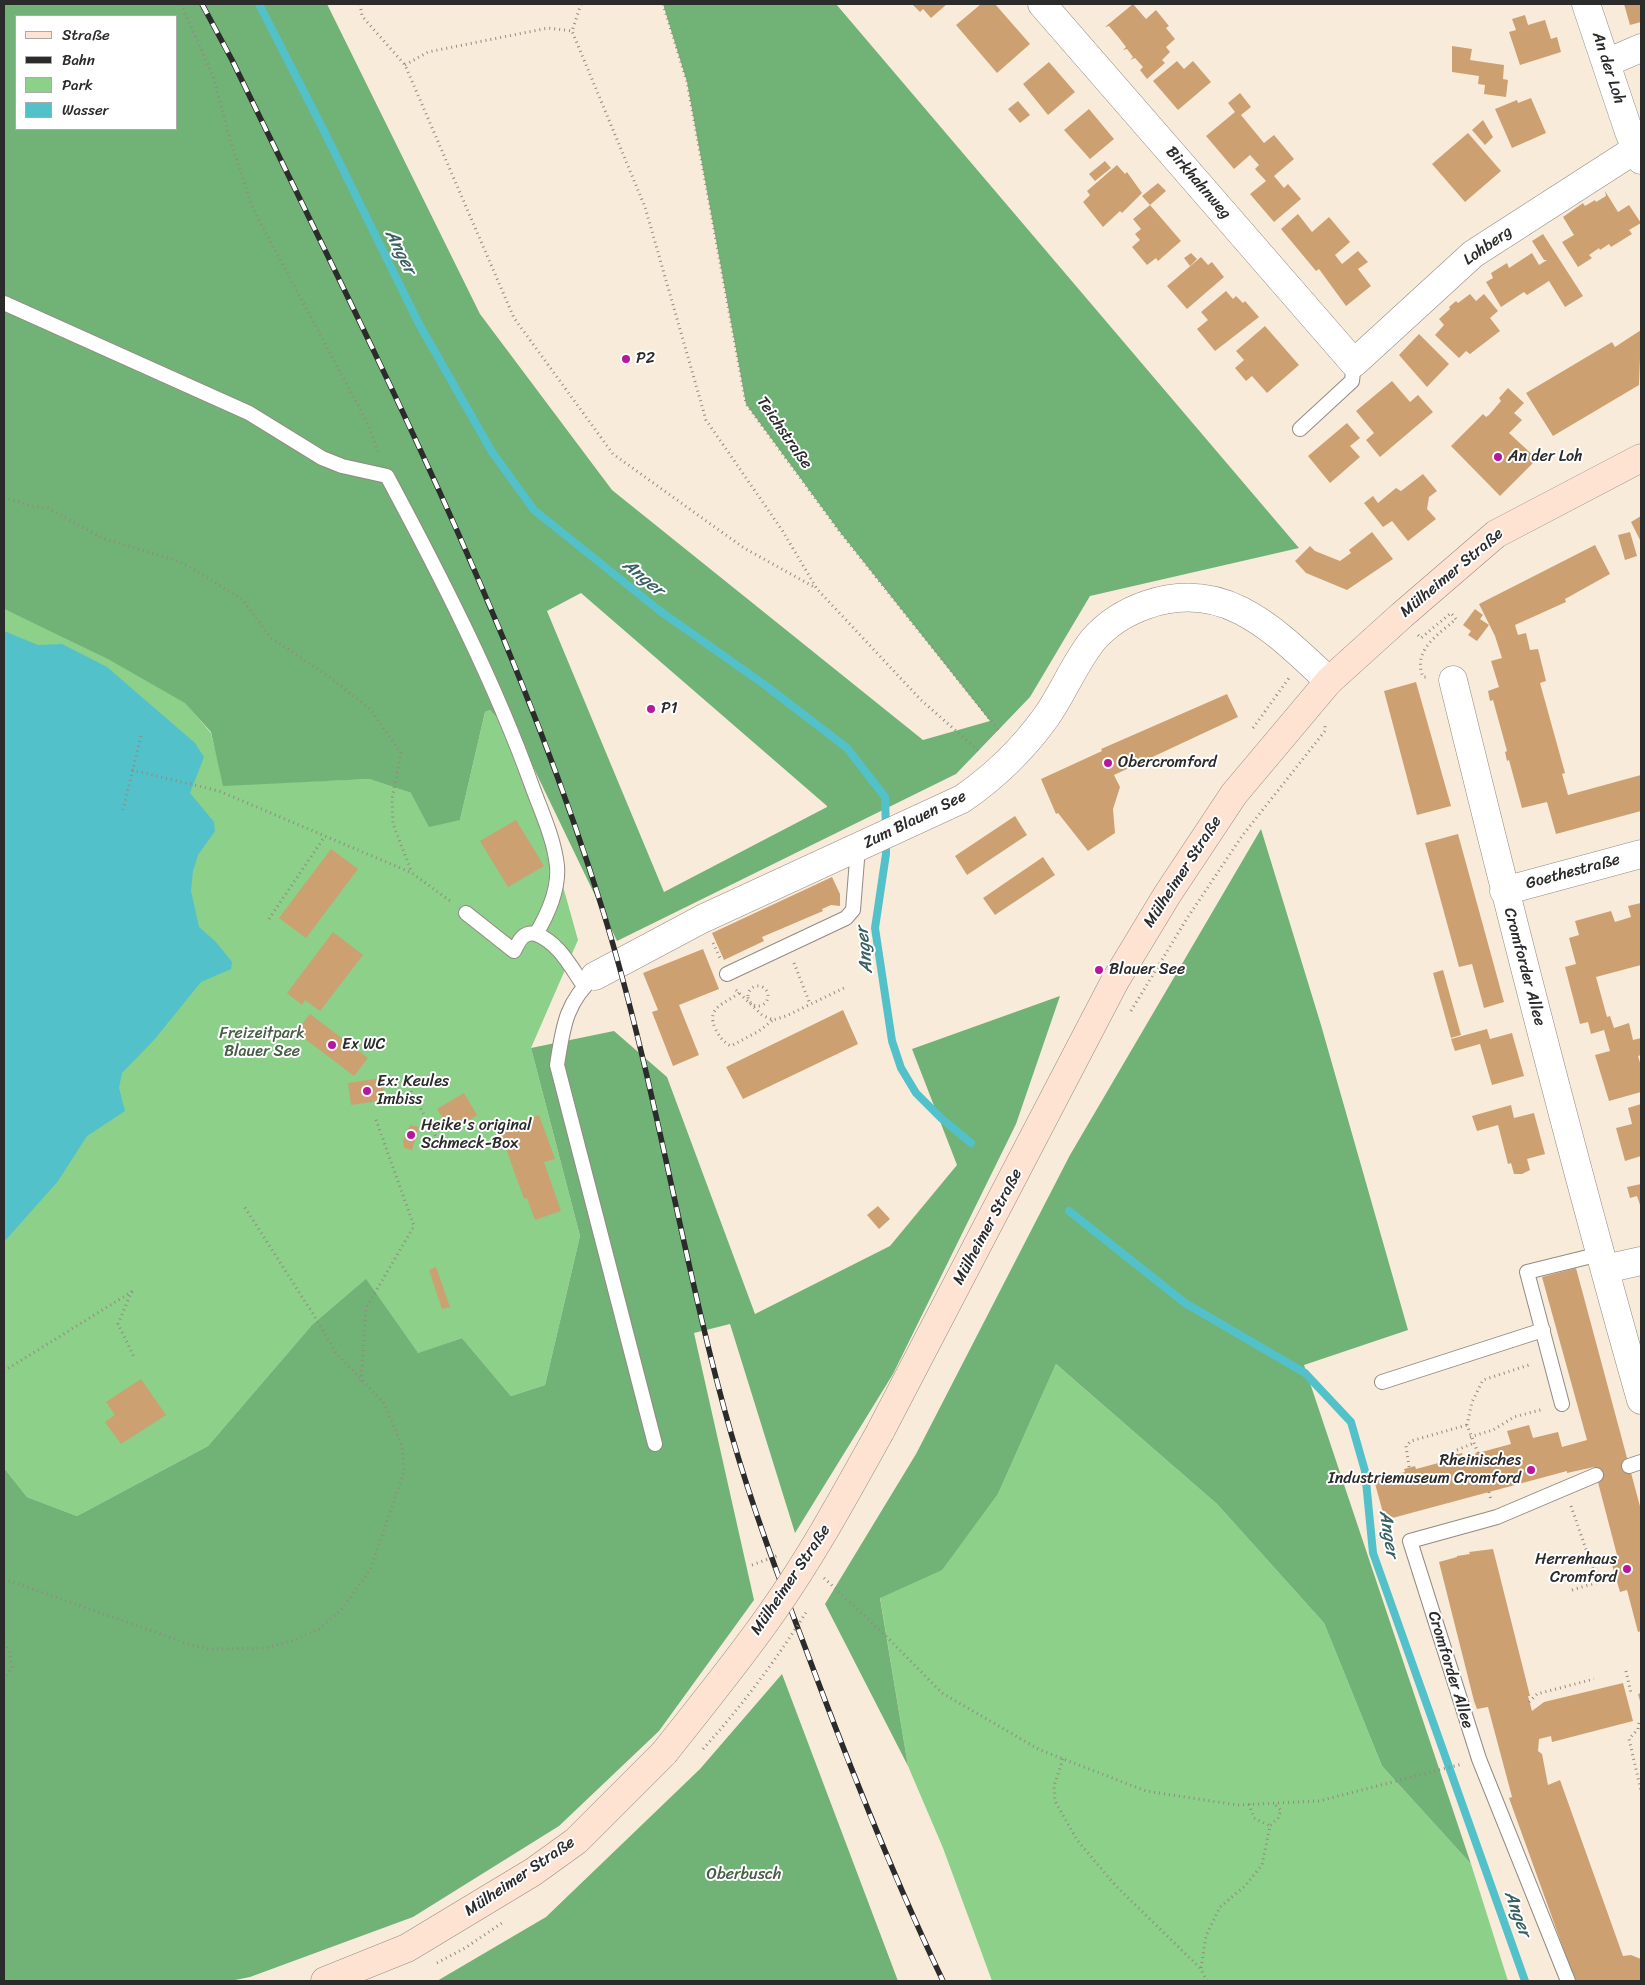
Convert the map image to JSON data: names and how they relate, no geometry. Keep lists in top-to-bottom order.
{
  "streets": {
    "main road": ["Mülheimer Straße"],
    "street": [
      "An der Loh",
      "Birkhahnweg",
      "Lohberg",
      "Zum Blauen See",
      "Goethestraße",
      "Cromforder Allee"
    ],
    "path": ["Teichstraße"]
  },
  "crossings": [
    ["An der Loh", "Lohberg"],
    ["Birkhahnweg", "Lohberg"],
    ["Teichstraße", "Zum Blauen See"],
    ["Mülheimer Straße", "Zum Blauen See"],
    ["Goethestraße", "Cromforder Allee"]
  ],
  "water": ["Anger"],
  "parks": ["Freizeitpark Blauer See", "Oberbusch"],
  "places": [
    "P2",
    "An der Loh",
    "P1",
    "Obercromford",
    "Blauer See",
    "Ex WC",
    "Ex: Keules Imbiss",
    "Heike's original Schmeck-Box",
    "Rheinisches Industriemuseum Cromford",
    "Herrenhaus Cromford"
  ],
  "legend": [
    "Straße",
    "Bahn",
    "Park",
    "Wasser"
  ]
}
